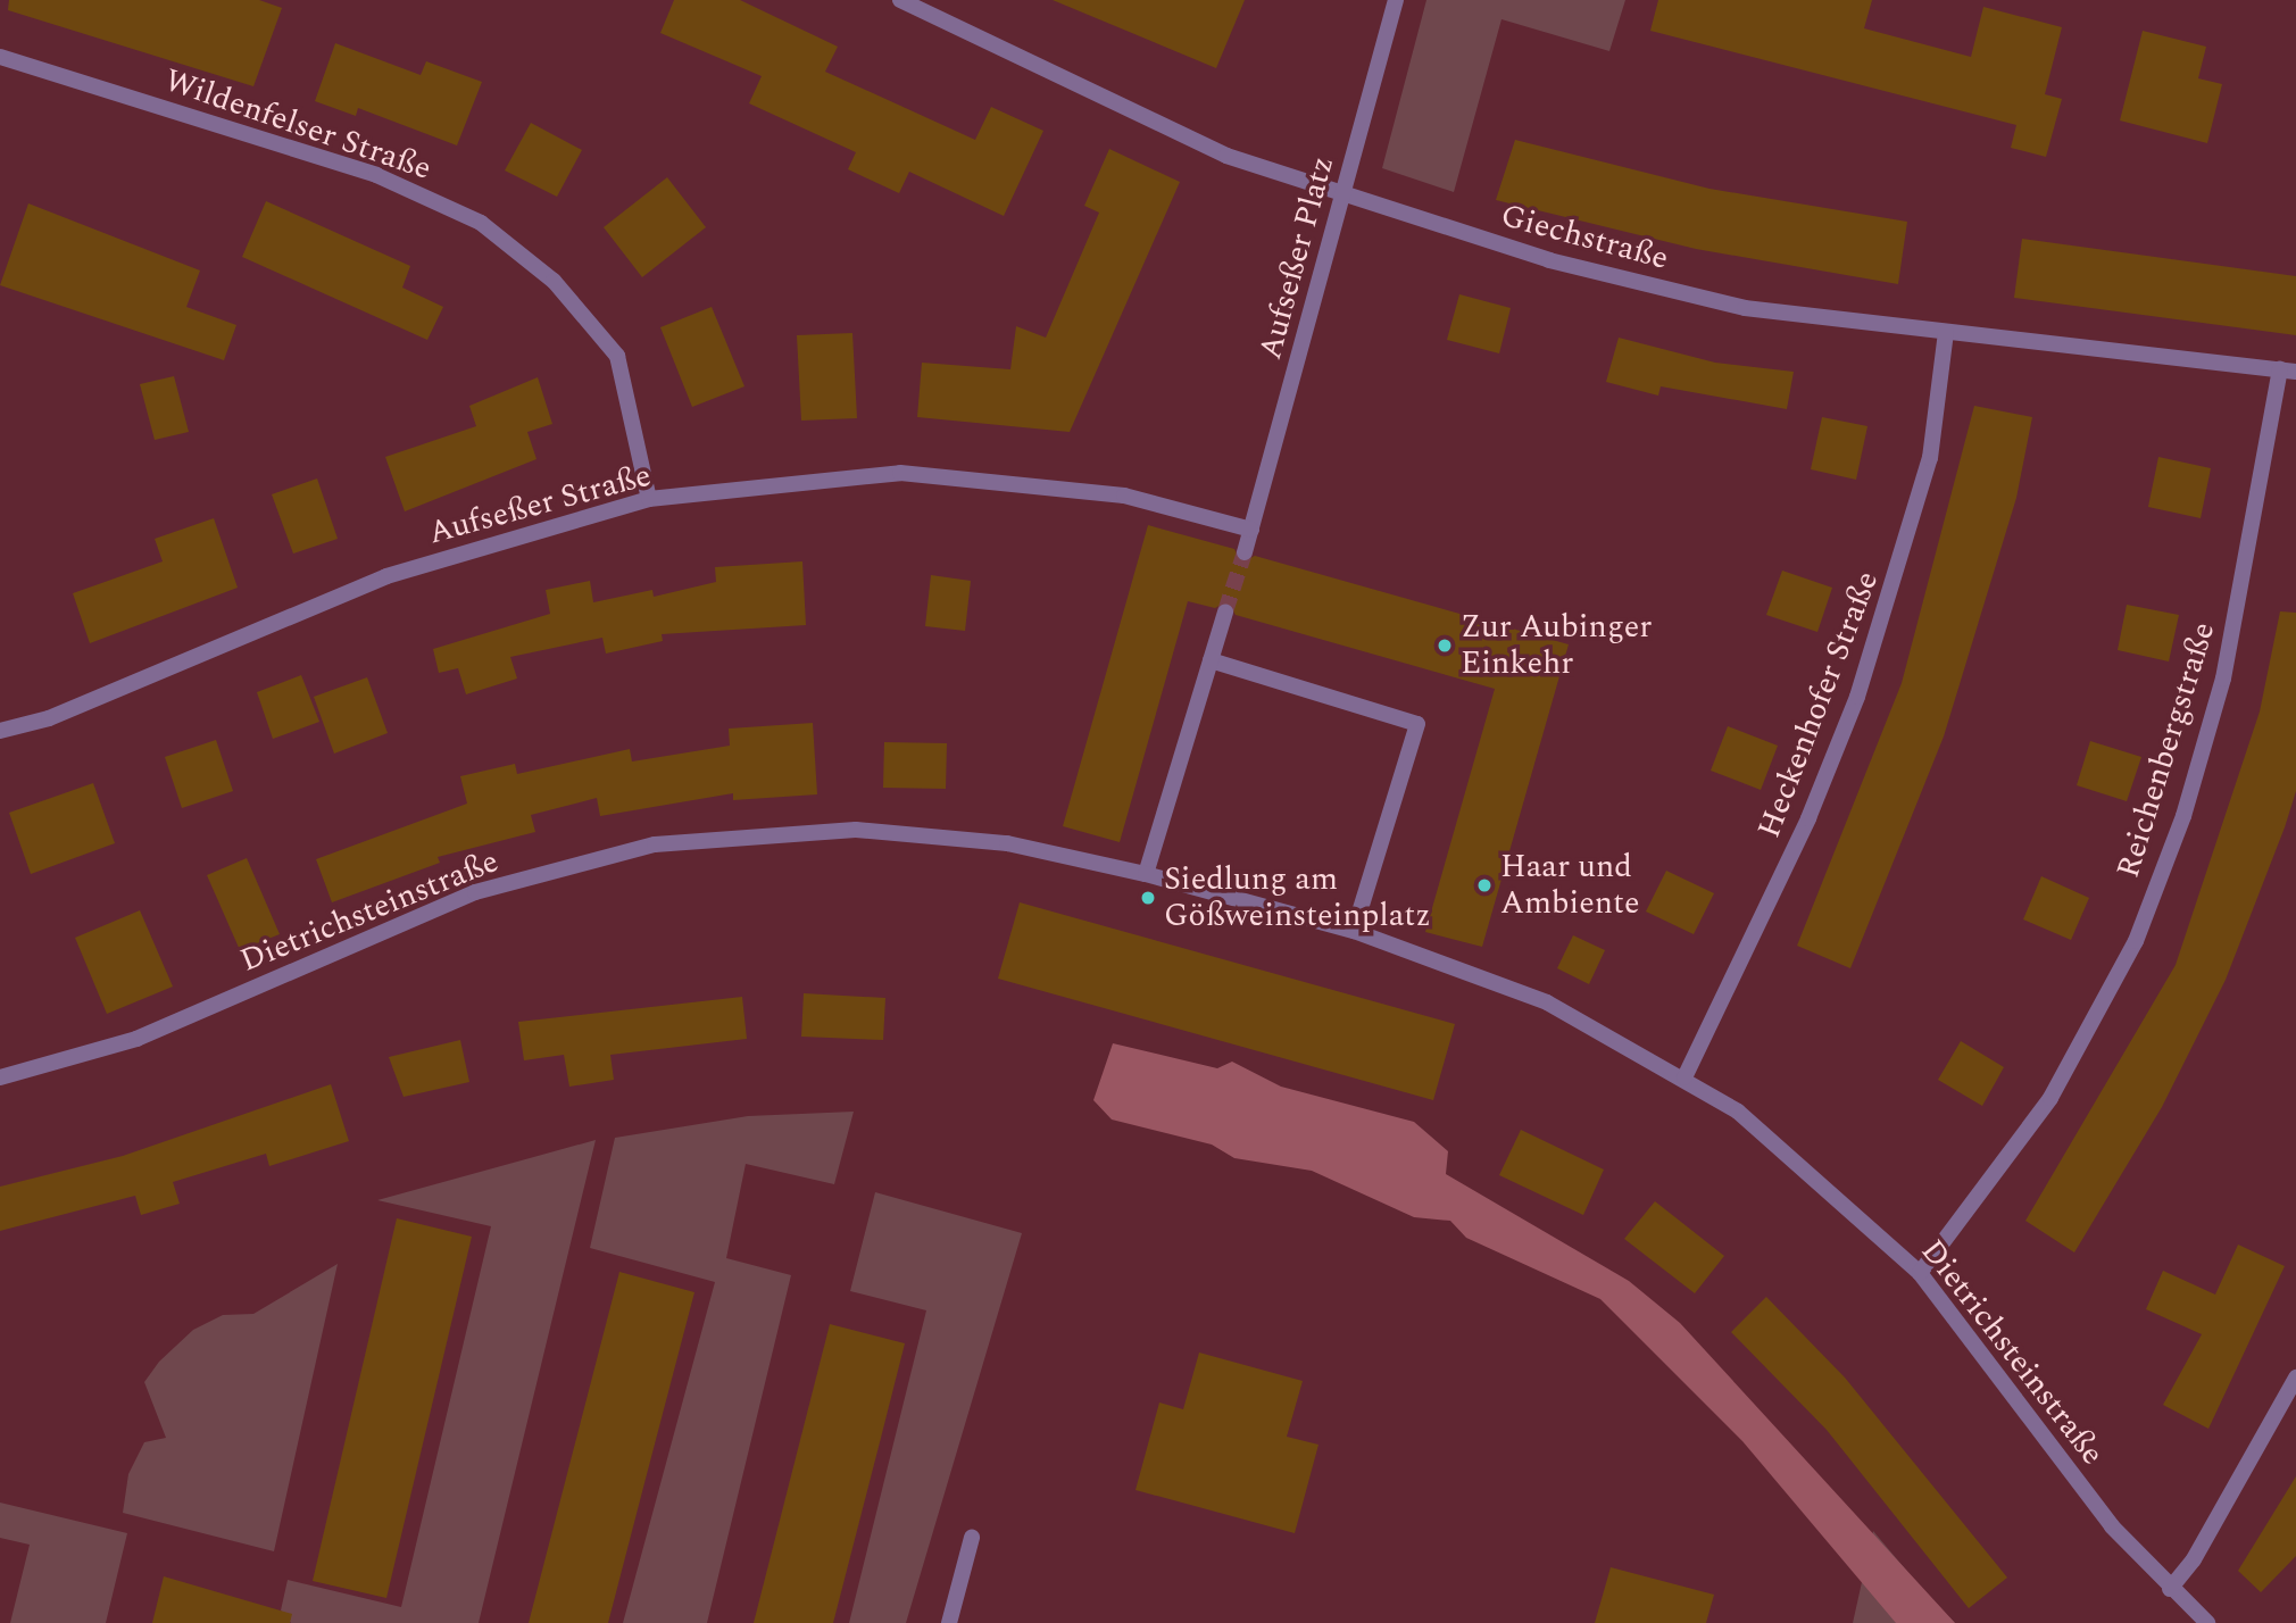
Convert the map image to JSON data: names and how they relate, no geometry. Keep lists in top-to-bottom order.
{
  "streets": {
    "street": [
      "Wildenfelser Straße",
      "Giechstraße",
      "Aufseßer Platz",
      "Aufseßer Straße",
      "Heckenhofer Straße",
      "Reichenbergstraße",
      "Dietrichsteinstraße"
    ]
  },
  "crossings": [
    ["Wildenfelser Straße", "Aufseßer Straße"],
    ["Giechstraße", "Aufseßer Platz"],
    ["Giechstraße", "Heckenhofer Straße"],
    ["Giechstraße", "Reichenbergstraße"],
    ["Aufseßer Platz", "Aufseßer Straße"],
    ["Heckenhofer Straße", "Dietrichsteinstraße"],
    ["Reichenbergstraße", "Dietrichsteinstraße"]
  ],
  "places": ["Zur Aubinger Einkehr", "Haar und Ambiente", "Siedlung am Gößweinsteinplatz"]
}
